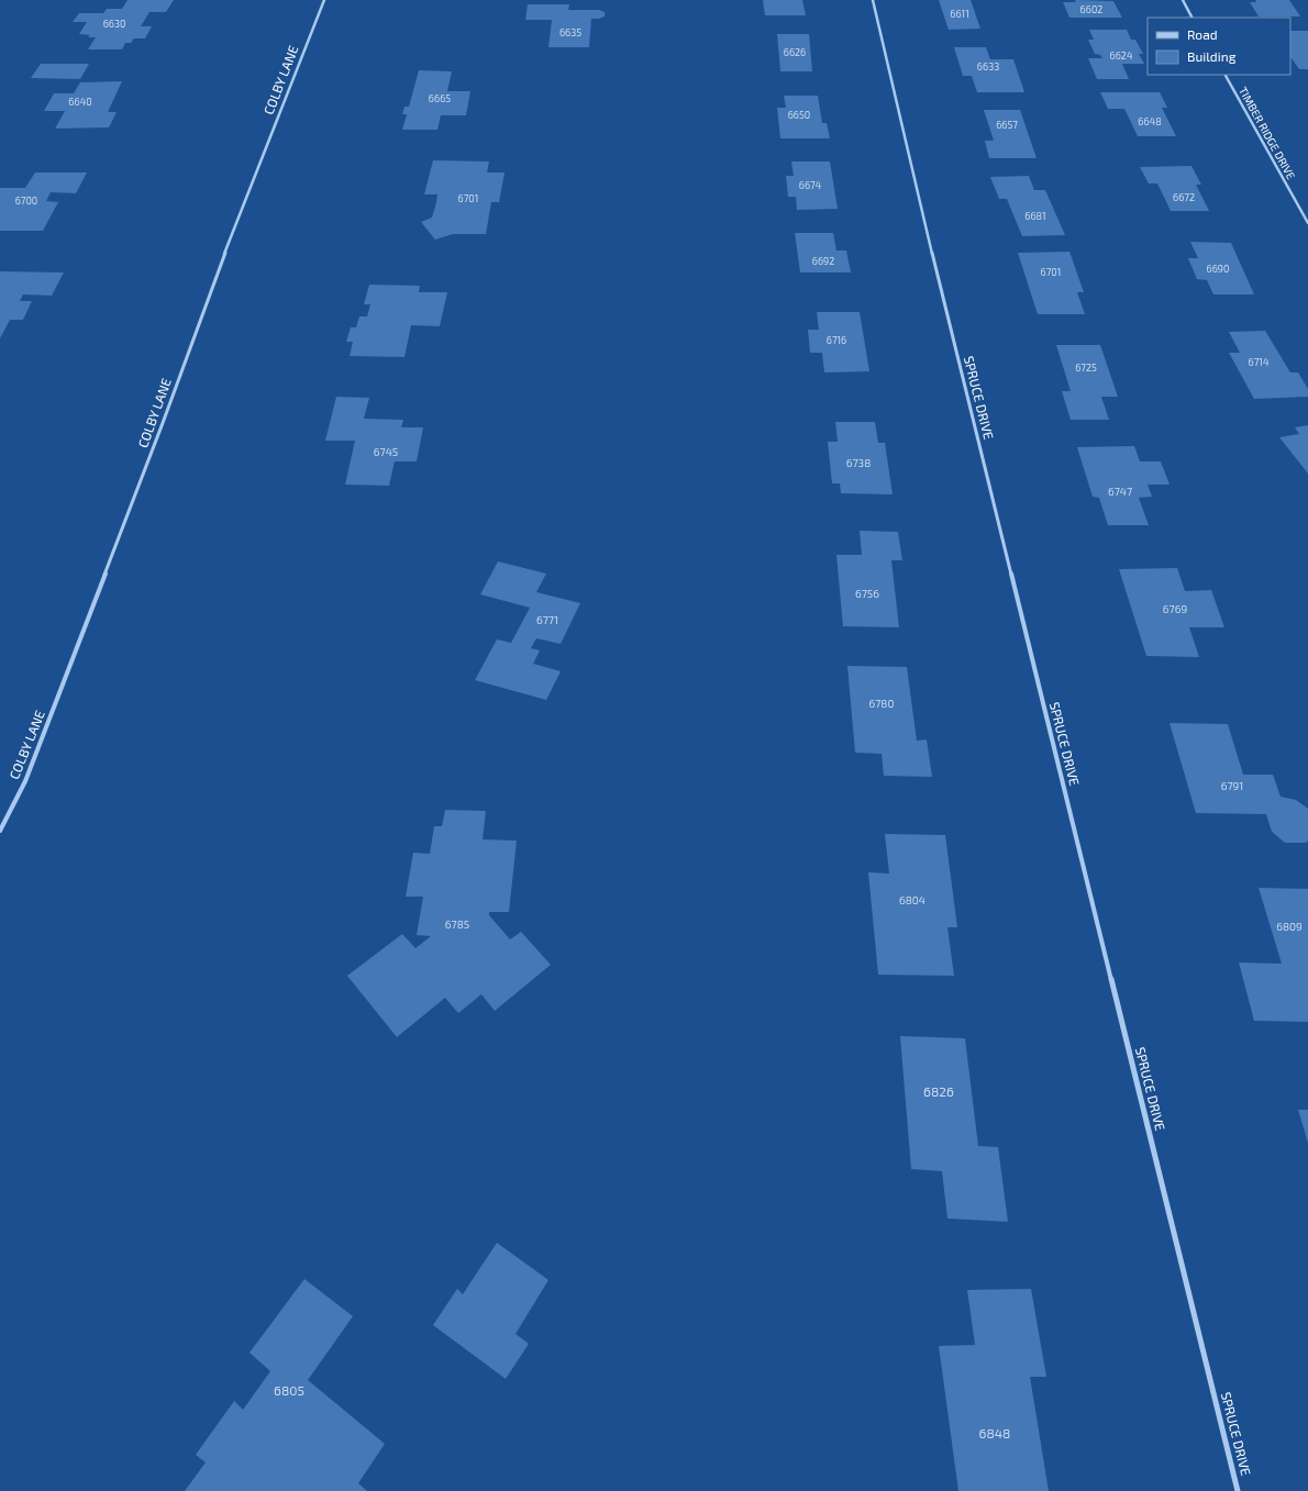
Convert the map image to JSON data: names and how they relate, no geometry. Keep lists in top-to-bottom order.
{
  "streets": {
    "street": ["COLBY LANE", "TIMBER RIDGE DRIVE", "SPRUCE DRIVE"]
  },
  "house_numbers": [
    "6602",
    "6611",
    "6630",
    "6635",
    "6626",
    "6624",
    "6633",
    "6665",
    "6640",
    "6650",
    "6648",
    "6657",
    "6674",
    "6672",
    "6701",
    "6700",
    "6681",
    "6692",
    "6690",
    "6701",
    "6716",
    "6714",
    "6725",
    "6745",
    "6738",
    "6747",
    "6756",
    "6769",
    "6771",
    "6780",
    "6791",
    "6804",
    "6785",
    "6809",
    "6826",
    "6805",
    "6848"
  ],
  "legend": ["Road", "Building"]
}
